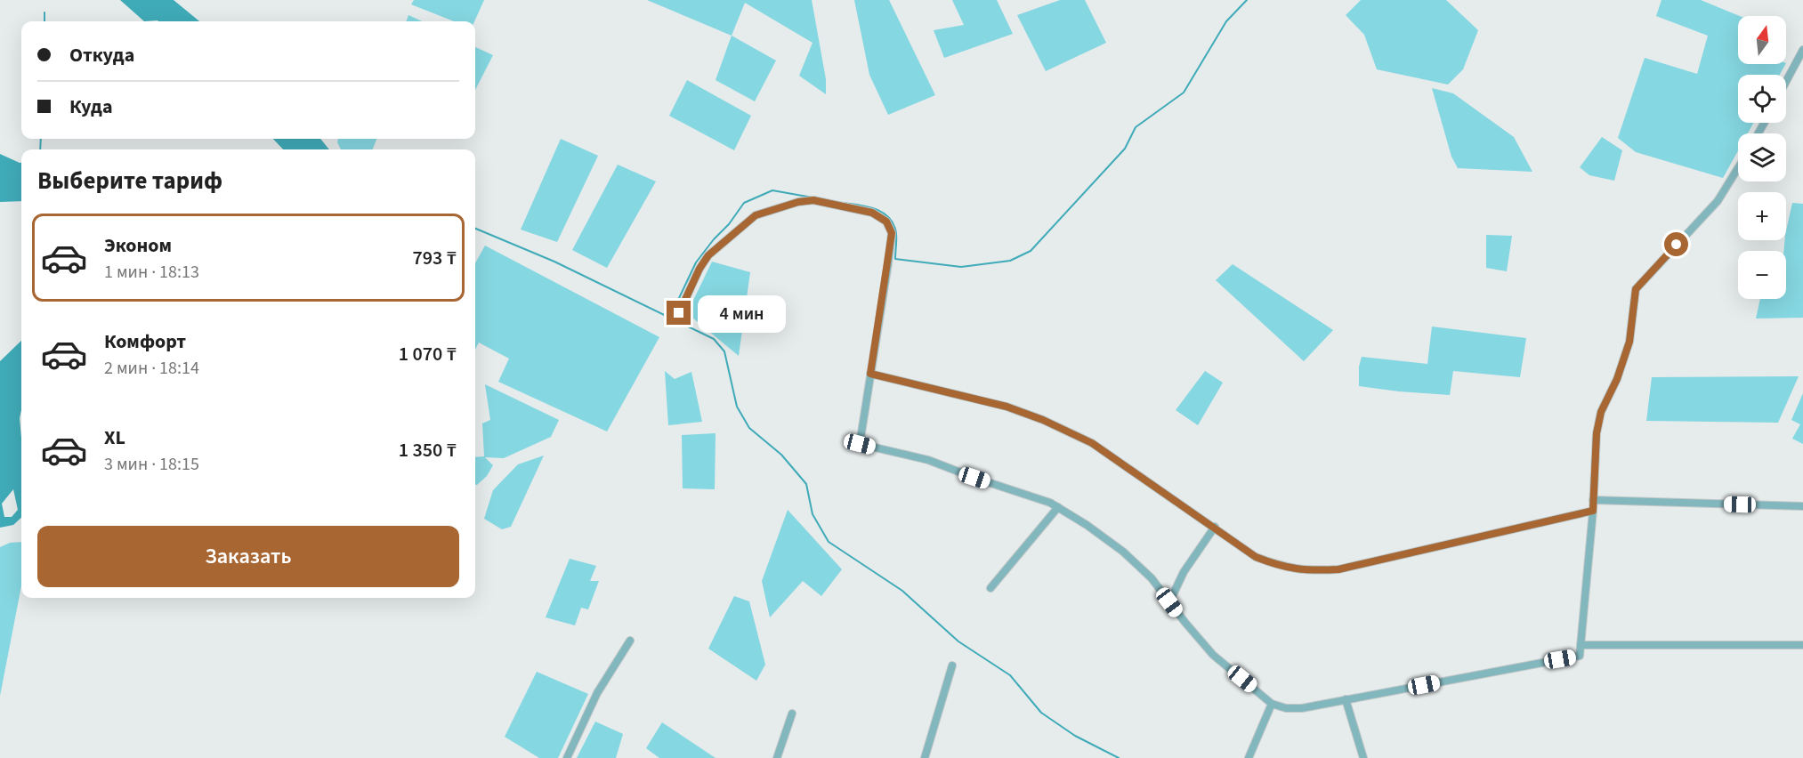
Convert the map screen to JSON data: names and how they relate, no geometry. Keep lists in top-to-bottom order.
{
  "north": "top",
  "page": {
    "map_buttons": ["+", "−"],
    "banner": ["Откуда", "Куда"],
    "heading": "Выберите тариф",
    "list": [
      {
        "name": "Эконом",
        "note": "1 мин · 18:13",
        "value": "793 ₸"
      },
      {
        "name": "Комфорт",
        "note": "2 мин · 18:14",
        "value": "1 070 ₸"
      },
      {
        "name": "XL",
        "note": "3 мин · 18:15",
        "value": "1 350 ₸"
      }
    ],
    "bubble": "4 мин",
    "buttons": "Заказать"
  }
}
